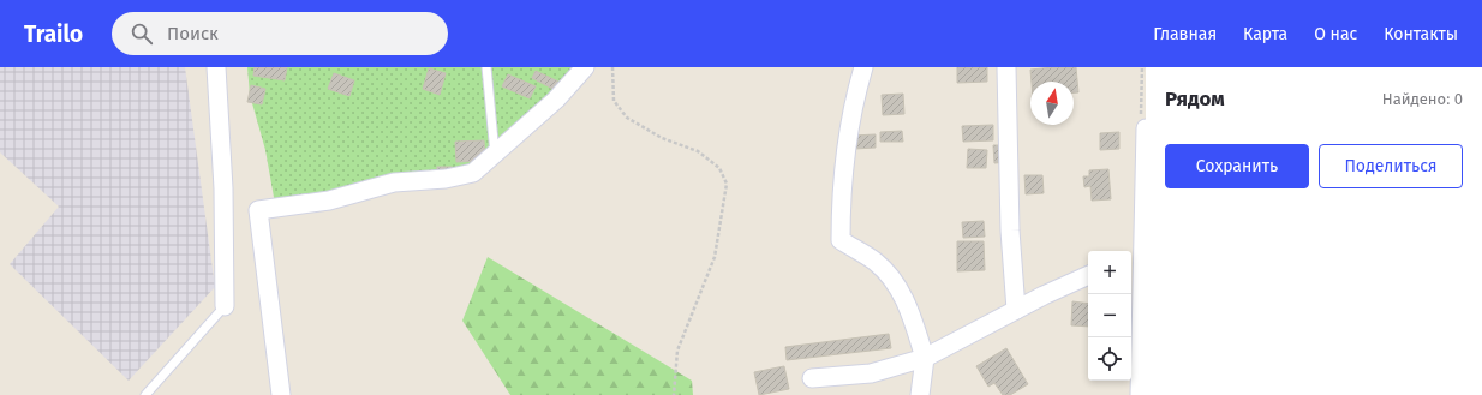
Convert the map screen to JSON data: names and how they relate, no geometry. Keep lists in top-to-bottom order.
{
  "north": "top",
  "page": {
    "header": "Trailo",
    "search": "Поиск",
    "nav": [
      "Главная",
      "Карта",
      "О нас",
      "Контакты"
    ],
    "heading": ["Рядом", "Найдено: 0"],
    "buttons": ["Сохранить", "Поделиться"],
    "map_buttons": ["+", "−"]
  }
}
